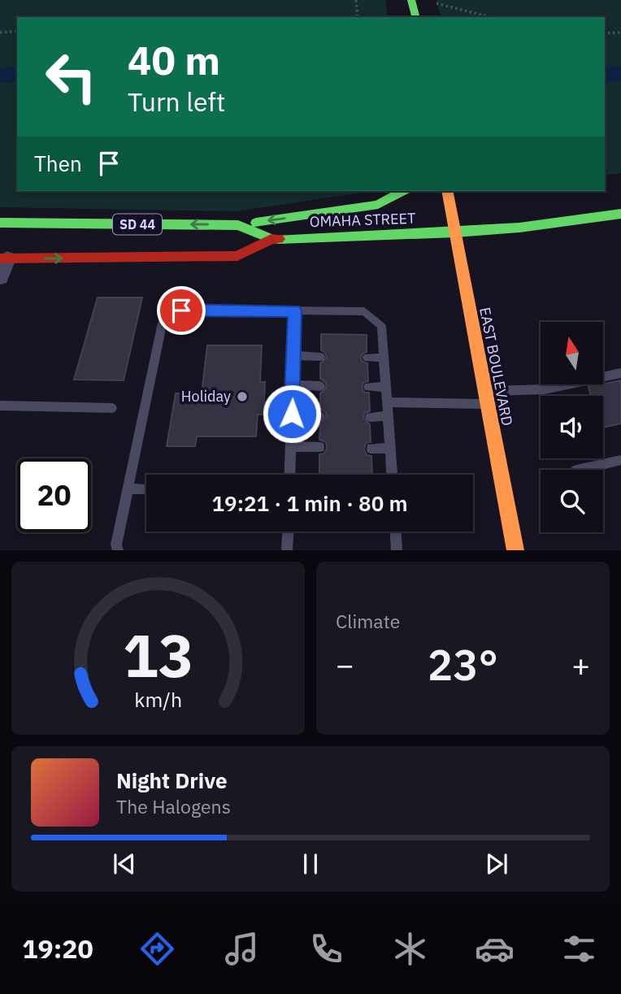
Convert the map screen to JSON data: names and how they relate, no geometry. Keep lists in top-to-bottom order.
{
  "streets": {
    "main road": ["OMAHA STREET", "SD 44", "EAST BOULEVARD"]
  },
  "crossings": [
    ["OMAHA STREET", "SD 44"],
    ["OMAHA STREET", "EAST BOULEVARD"],
    ["SD 44", "EAST BOULEVARD"]
  ],
  "places": ["Holiday"],
  "north": "top",
  "page": {
    "turn": ["40 m", "Turn left"],
    "then": "Then",
    "limit": "20",
    "trip": "19:21 · 1 min · 80 m",
    "tile": "Climate",
    "heat": ["−", "23°", "+"],
    "song": ["Night Drive", "The Halogens"],
    "tabs": "19:20",
    "gauge": ["13", "km/h"]
  }
}
